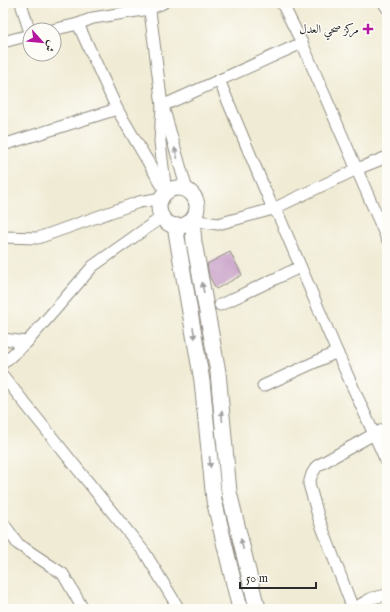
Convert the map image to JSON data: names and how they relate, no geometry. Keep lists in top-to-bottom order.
{
  "places": {
    "health": ["مركز صحي العدل"]
  },
  "scale_bar": "50 m",
  "north": "bottom right"
}
